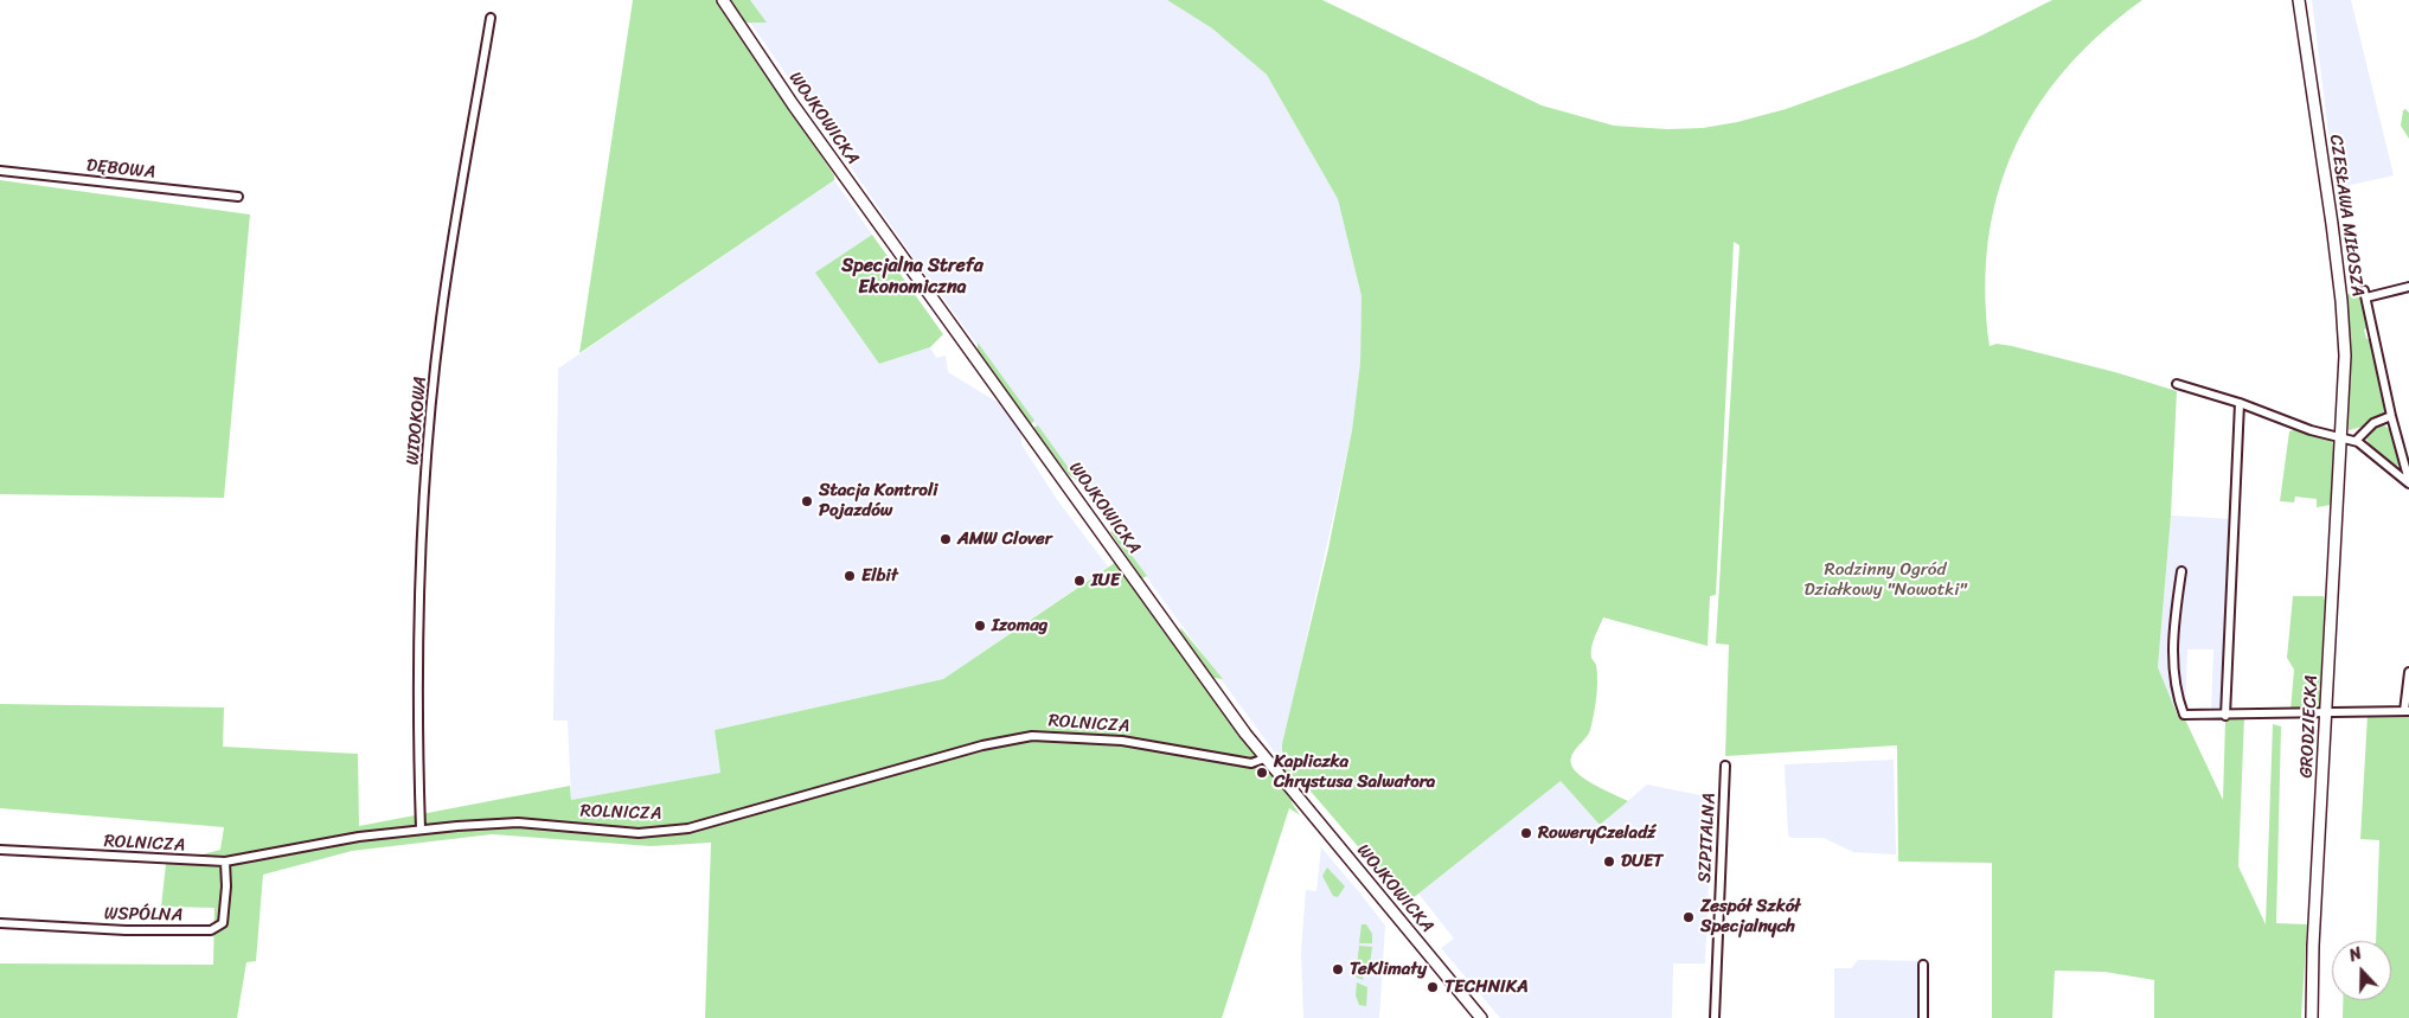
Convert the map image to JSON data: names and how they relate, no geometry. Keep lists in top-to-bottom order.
{
  "streets": {
    "street": [
      "WOJKOWICKA",
      "DĘBOWA",
      "CZESŁAWA MIŁOSZA",
      "WIDOKOWA",
      "ROLNICZA",
      "GRODZIECKA",
      "SZPITALNA",
      "WSPÓLNA"
    ]
  },
  "crossings": [
    ["WOJKOWICKA", "ROLNICZA"],
    ["CZESŁAWA MIŁOSZA", "GRODZIECKA"],
    ["WIDOKOWA", "ROLNICZA"],
    ["ROLNICZA", "WSPÓLNA"]
  ],
  "districts": ["Specjalna Strefa Ekonomiczna"],
  "parks": ["Rodzinny Ogród Działkowy \"Nowotki\""],
  "places": [
    "Stacja Kontroli Pojazdów",
    "AMW Clover",
    "Elbit",
    "IUE",
    "Izomag",
    "Kapliczka Chrystusa Salwatora",
    "RoweryCzeladź",
    "DUET",
    "Zespół Szkół Specjalnych",
    "TeKlimaty",
    "TECHNIKA"
  ],
  "north": "top"
}
